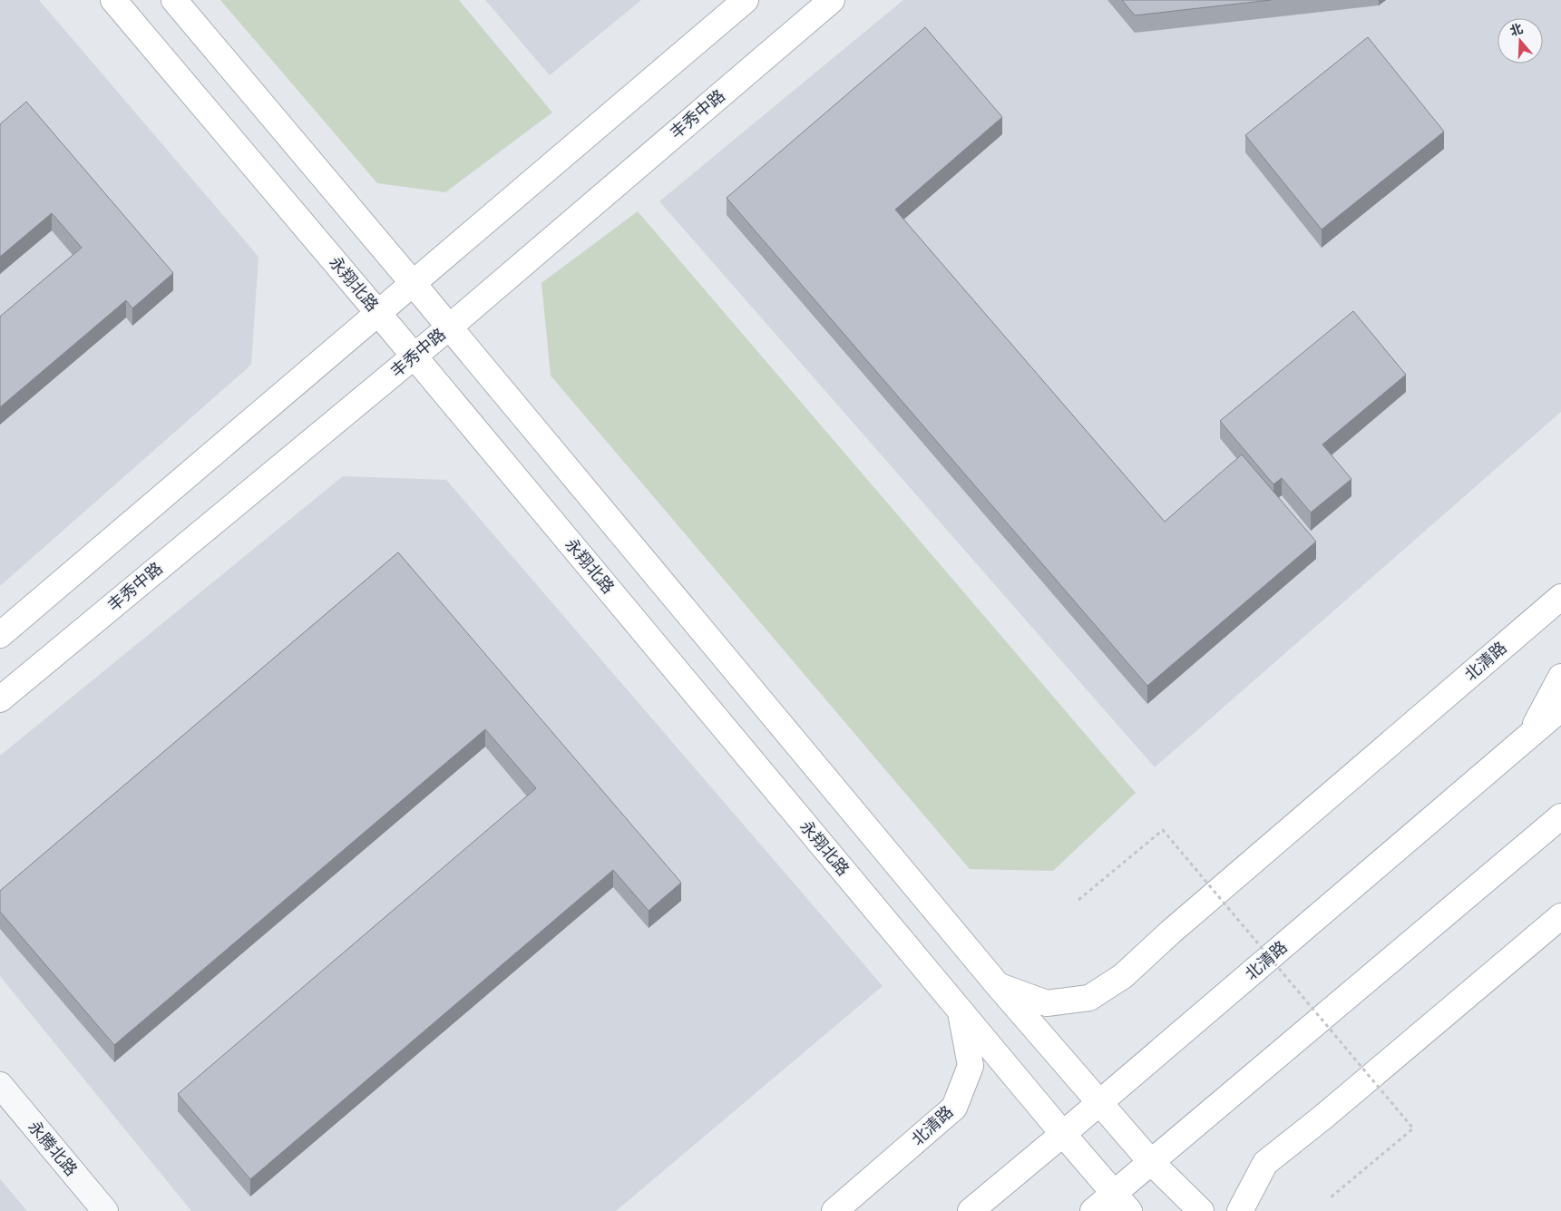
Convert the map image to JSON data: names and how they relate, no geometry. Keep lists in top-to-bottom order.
{
  "streets": {
    "street": [
      "丰秀中路",
      "永翔北路",
      "北清路",
      "永腾北路"
    ]
  },
  "crossings": [
    ["丰秀中路", "永翔北路"],
    ["永翔北路", "北清路"]
  ],
  "north": "top"
}
